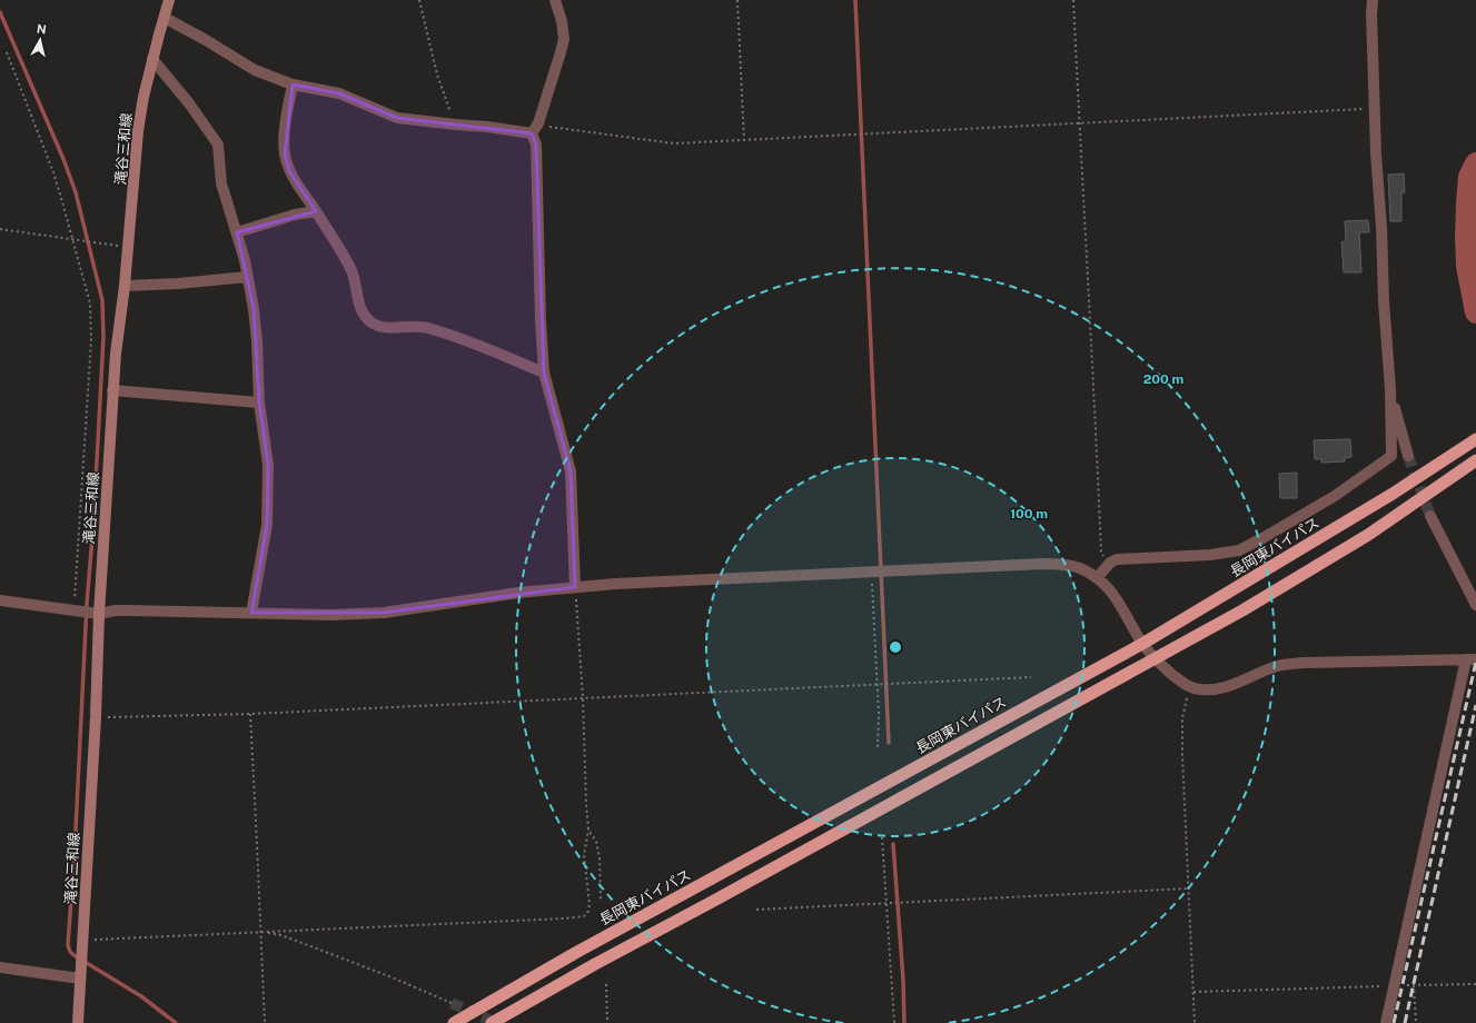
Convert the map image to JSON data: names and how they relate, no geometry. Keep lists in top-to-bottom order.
{
  "streets": {
    "highway": ["長岡東バイパス"],
    "main road": ["滝谷三和線"]
  },
  "north": "top",
  "rings": ["200 m", "100 m"]
}
